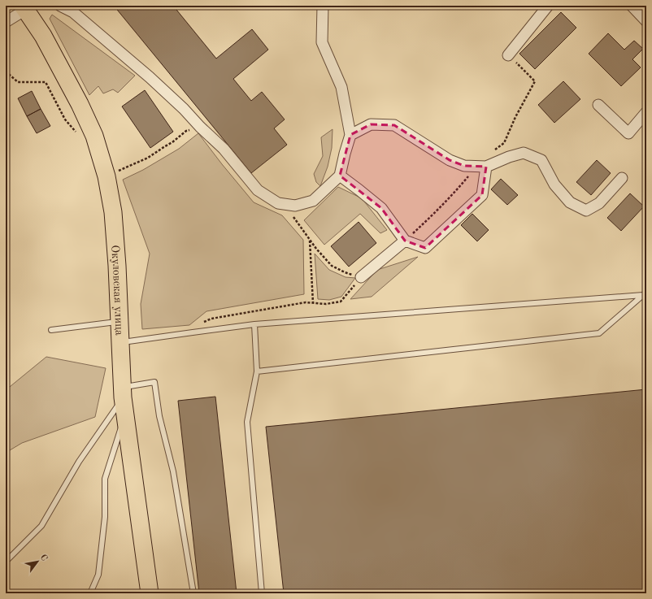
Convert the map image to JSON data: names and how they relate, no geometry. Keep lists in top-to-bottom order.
{
  "streets": {
    "main road": ["Окуловская улица"]
  },
  "north": "top right"
}
